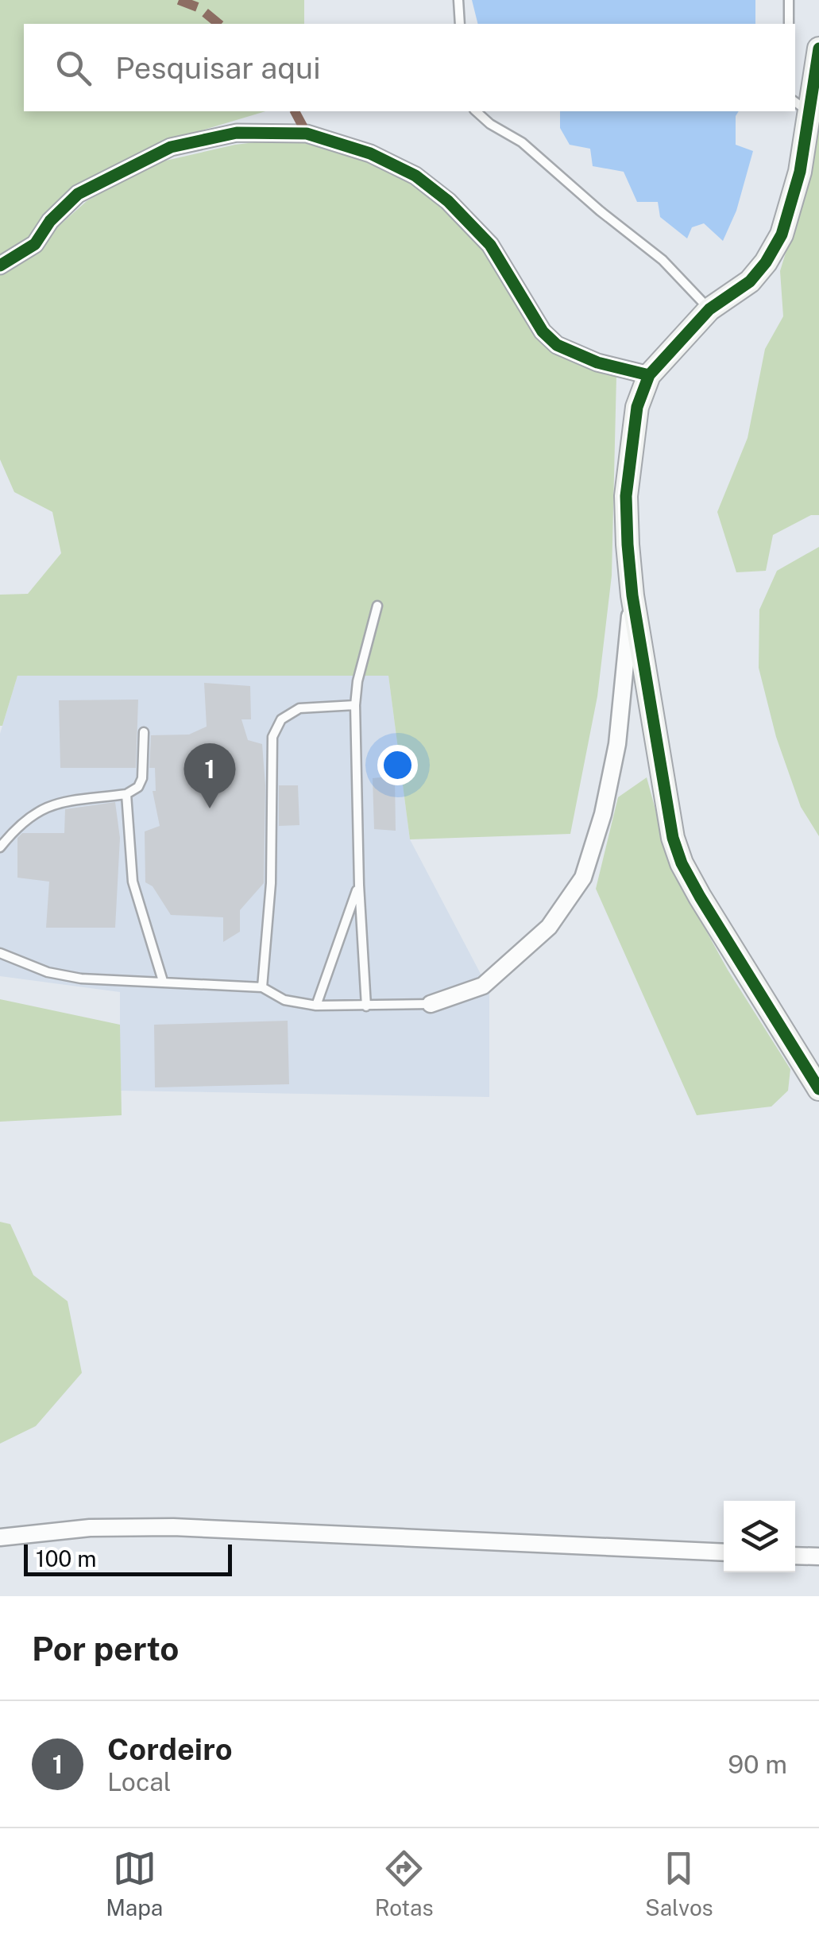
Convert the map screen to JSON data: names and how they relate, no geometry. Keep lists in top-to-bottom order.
{
  "scale_bar": "100 m",
  "page": {
    "search": "Pesquisar aqui",
    "pins": "1",
    "scale": "100 m",
    "heading": "Por perto",
    "list": [
      {
        "mark": "1",
        "name": "Cordeiro",
        "note": "Local",
        "value": "90 m"
      }
    ],
    "nav": ["Mapa", "Rotas", "Salvos"]
  }
}
